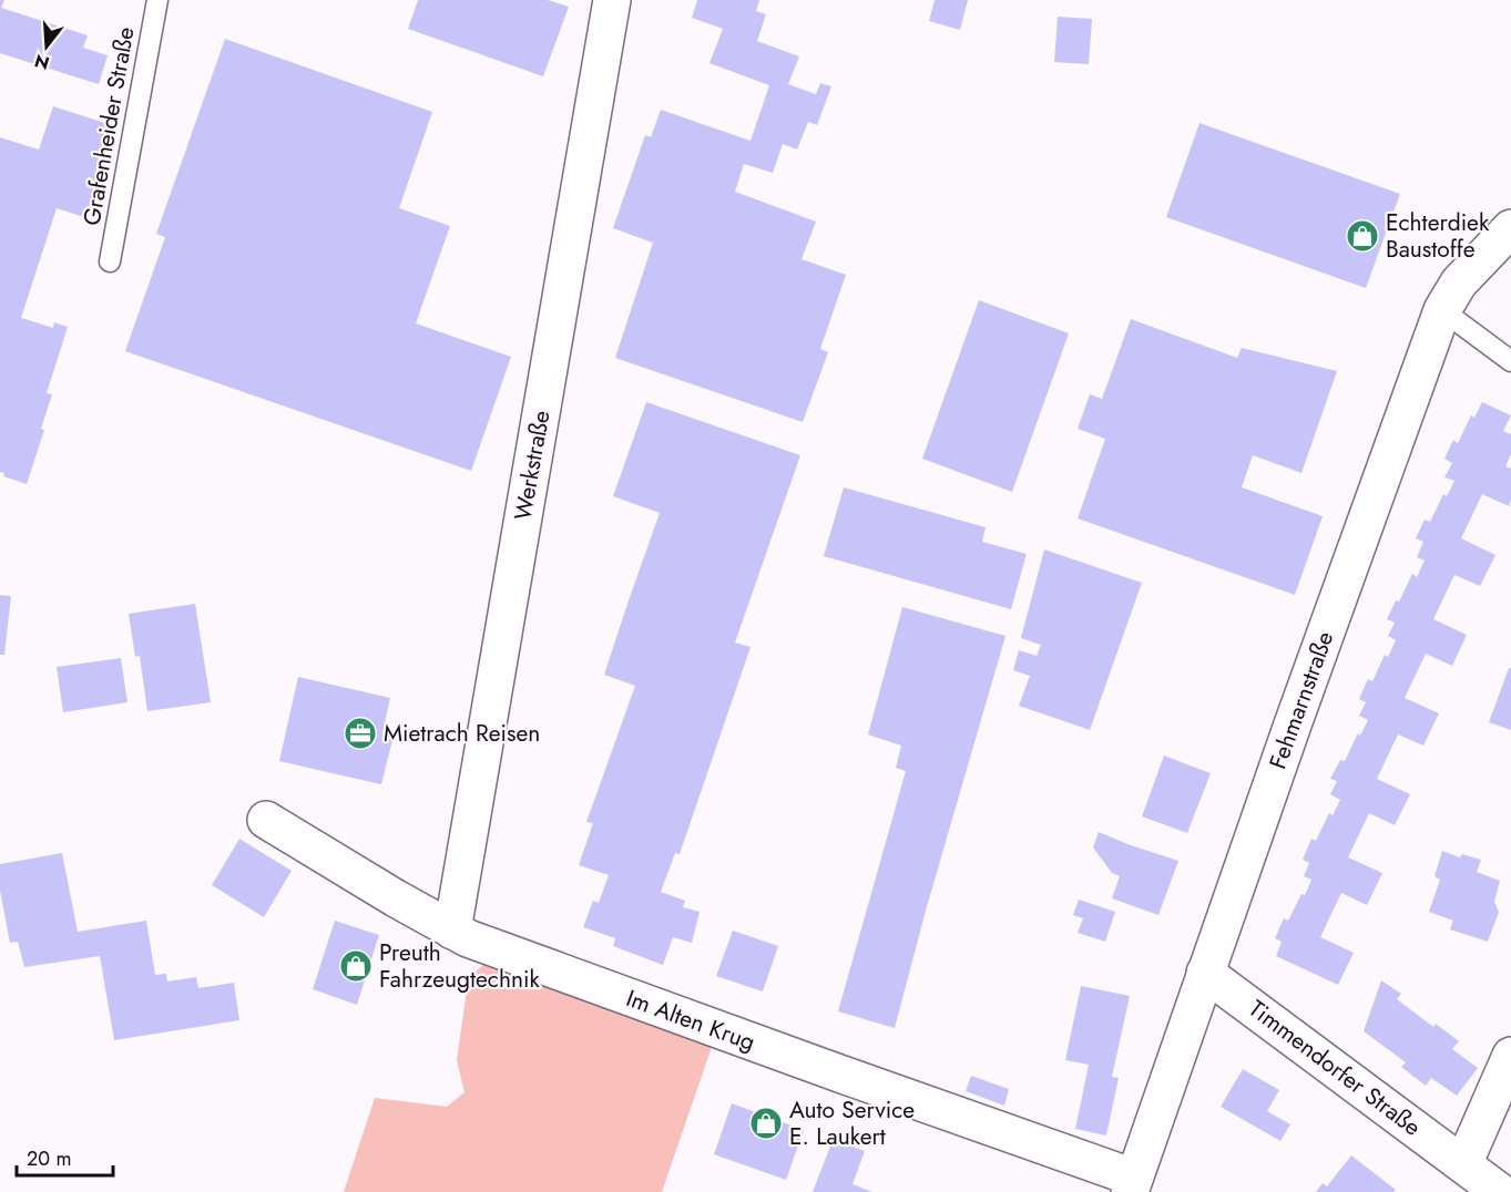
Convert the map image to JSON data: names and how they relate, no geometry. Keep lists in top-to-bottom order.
{
  "streets": {
    "street": [
      "Werkstraße",
      "Fehmarnstraße",
      "Im Alten Krug",
      "Timmendorfer Straße"
    ],
    "lane": ["Grafenheider Straße"]
  },
  "crossings": [
    ["Werkstraße", "Im Alten Krug"],
    ["Fehmarnstraße", "Im Alten Krug"],
    ["Fehmarnstraße", "Timmendorfer Straße"]
  ],
  "places": {
    "shop": ["Echterdiek Baustoffe", "Preuth Fahrzeugtechnik", "Auto Service E. Laukert"],
    "office": ["Mietrach Reisen"]
  },
  "scale_bar": "20 m",
  "north": "bottom"
}
